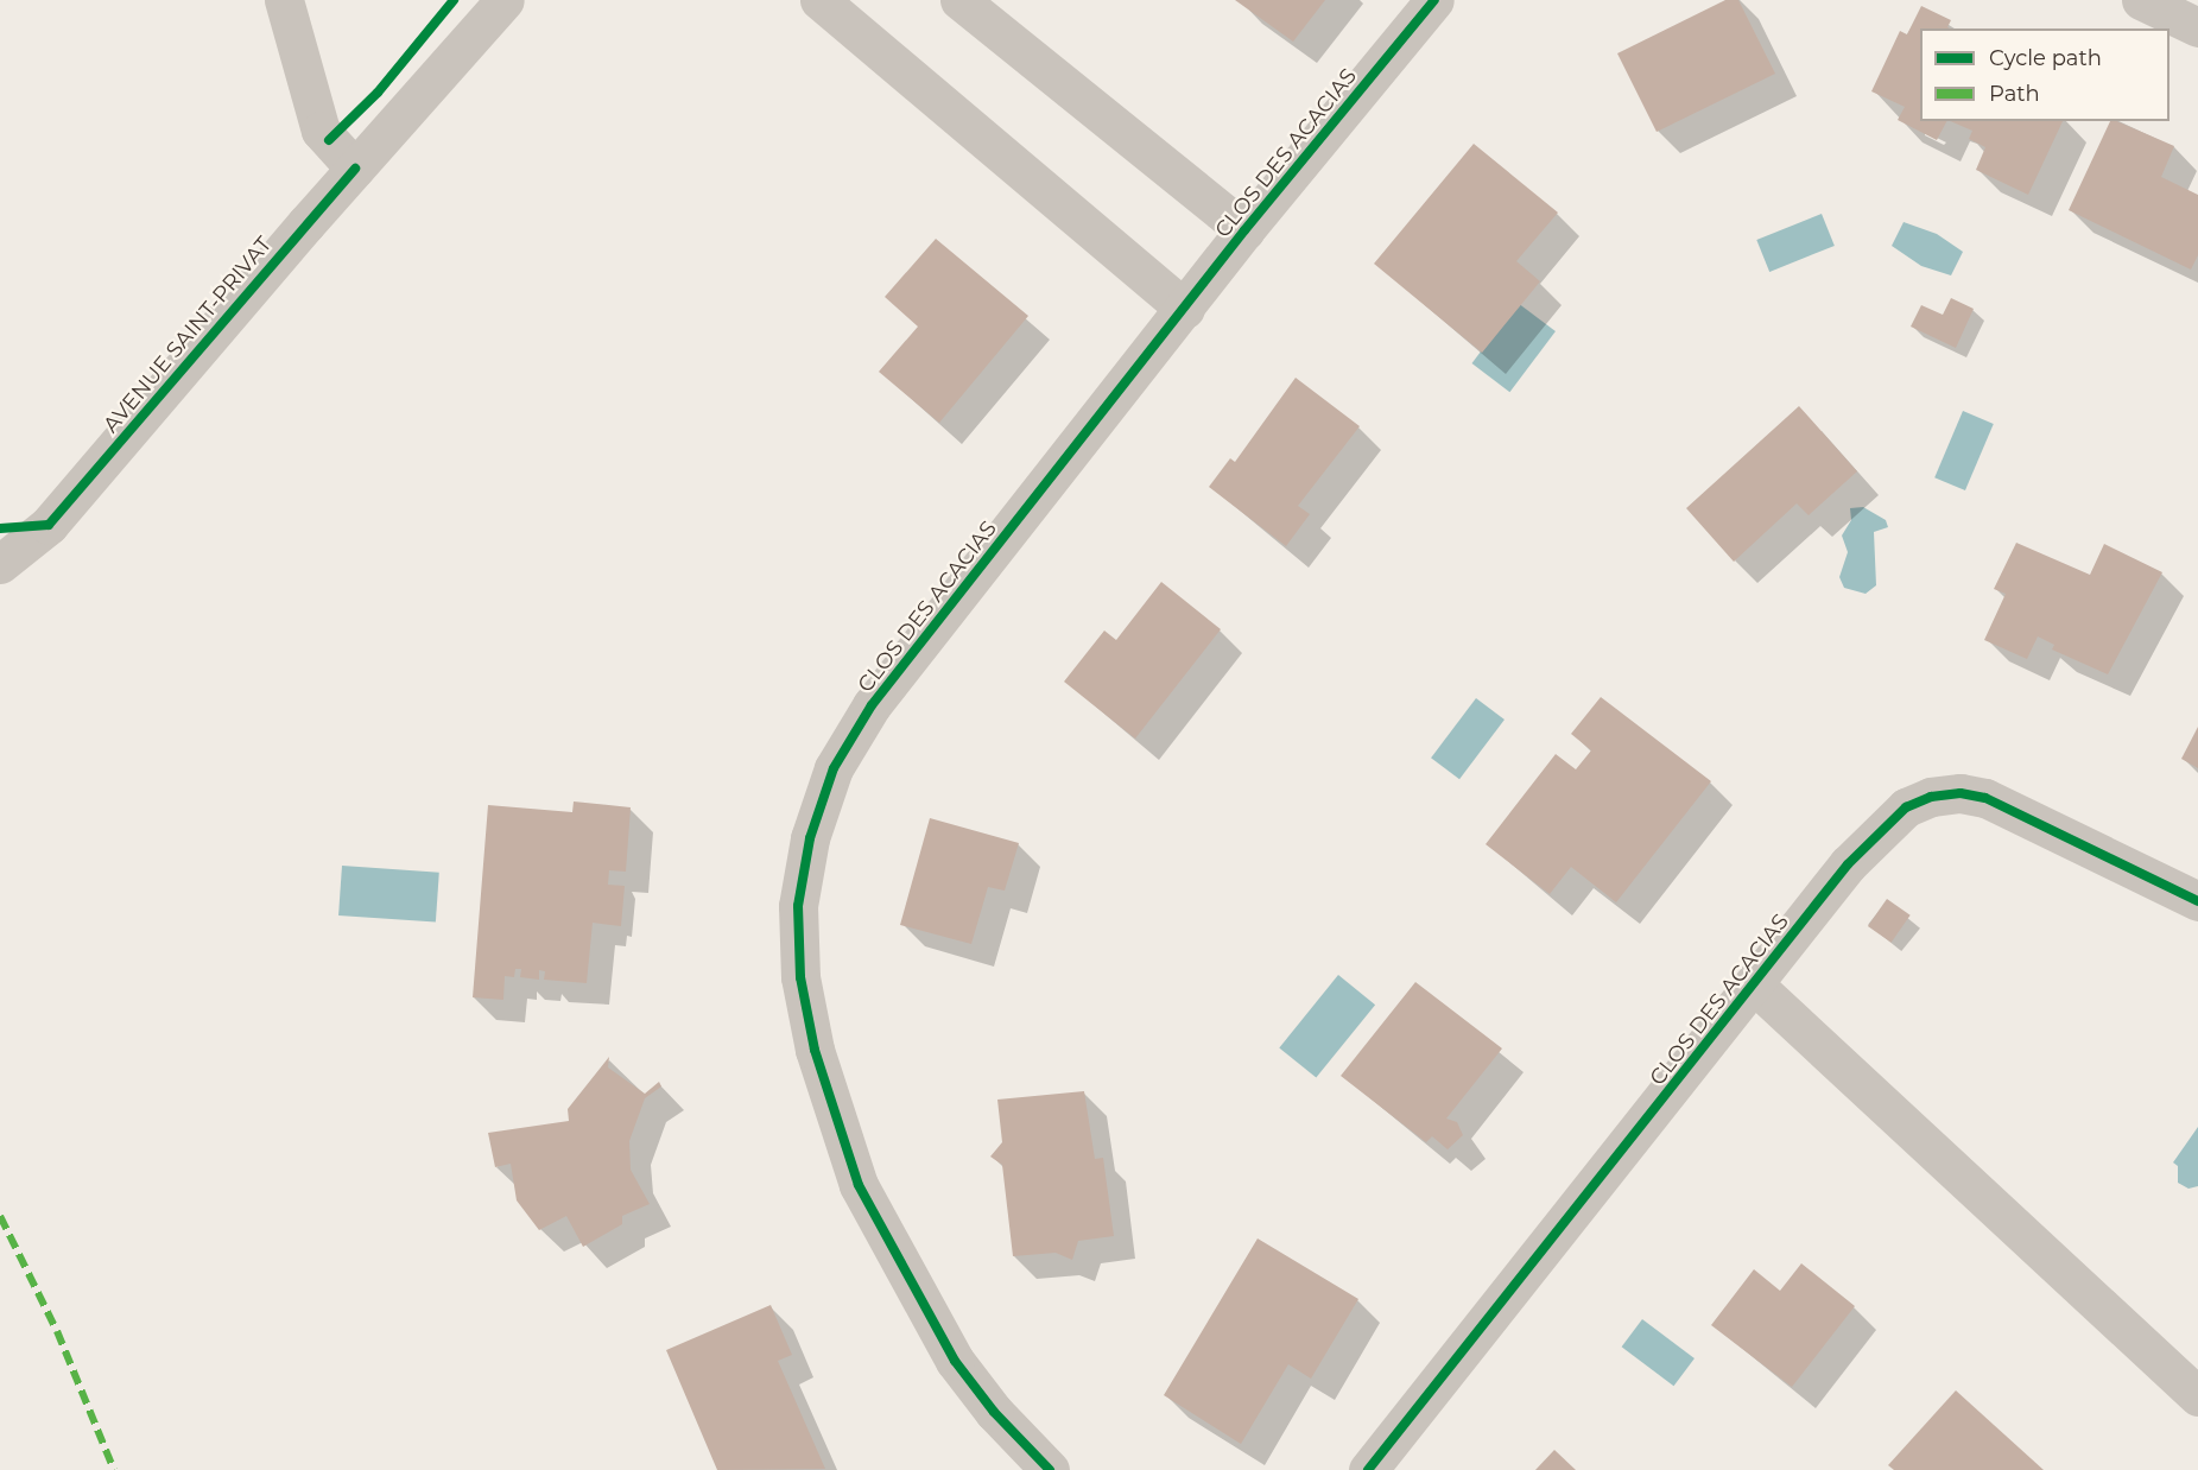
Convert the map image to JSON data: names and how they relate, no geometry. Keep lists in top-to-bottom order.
{
  "streets": {
    "street": ["CLOS DES ACACIAS", "AVENUE SAINT-PRIVAT"]
  },
  "legend": ["Cycle path", "Path"]
}
